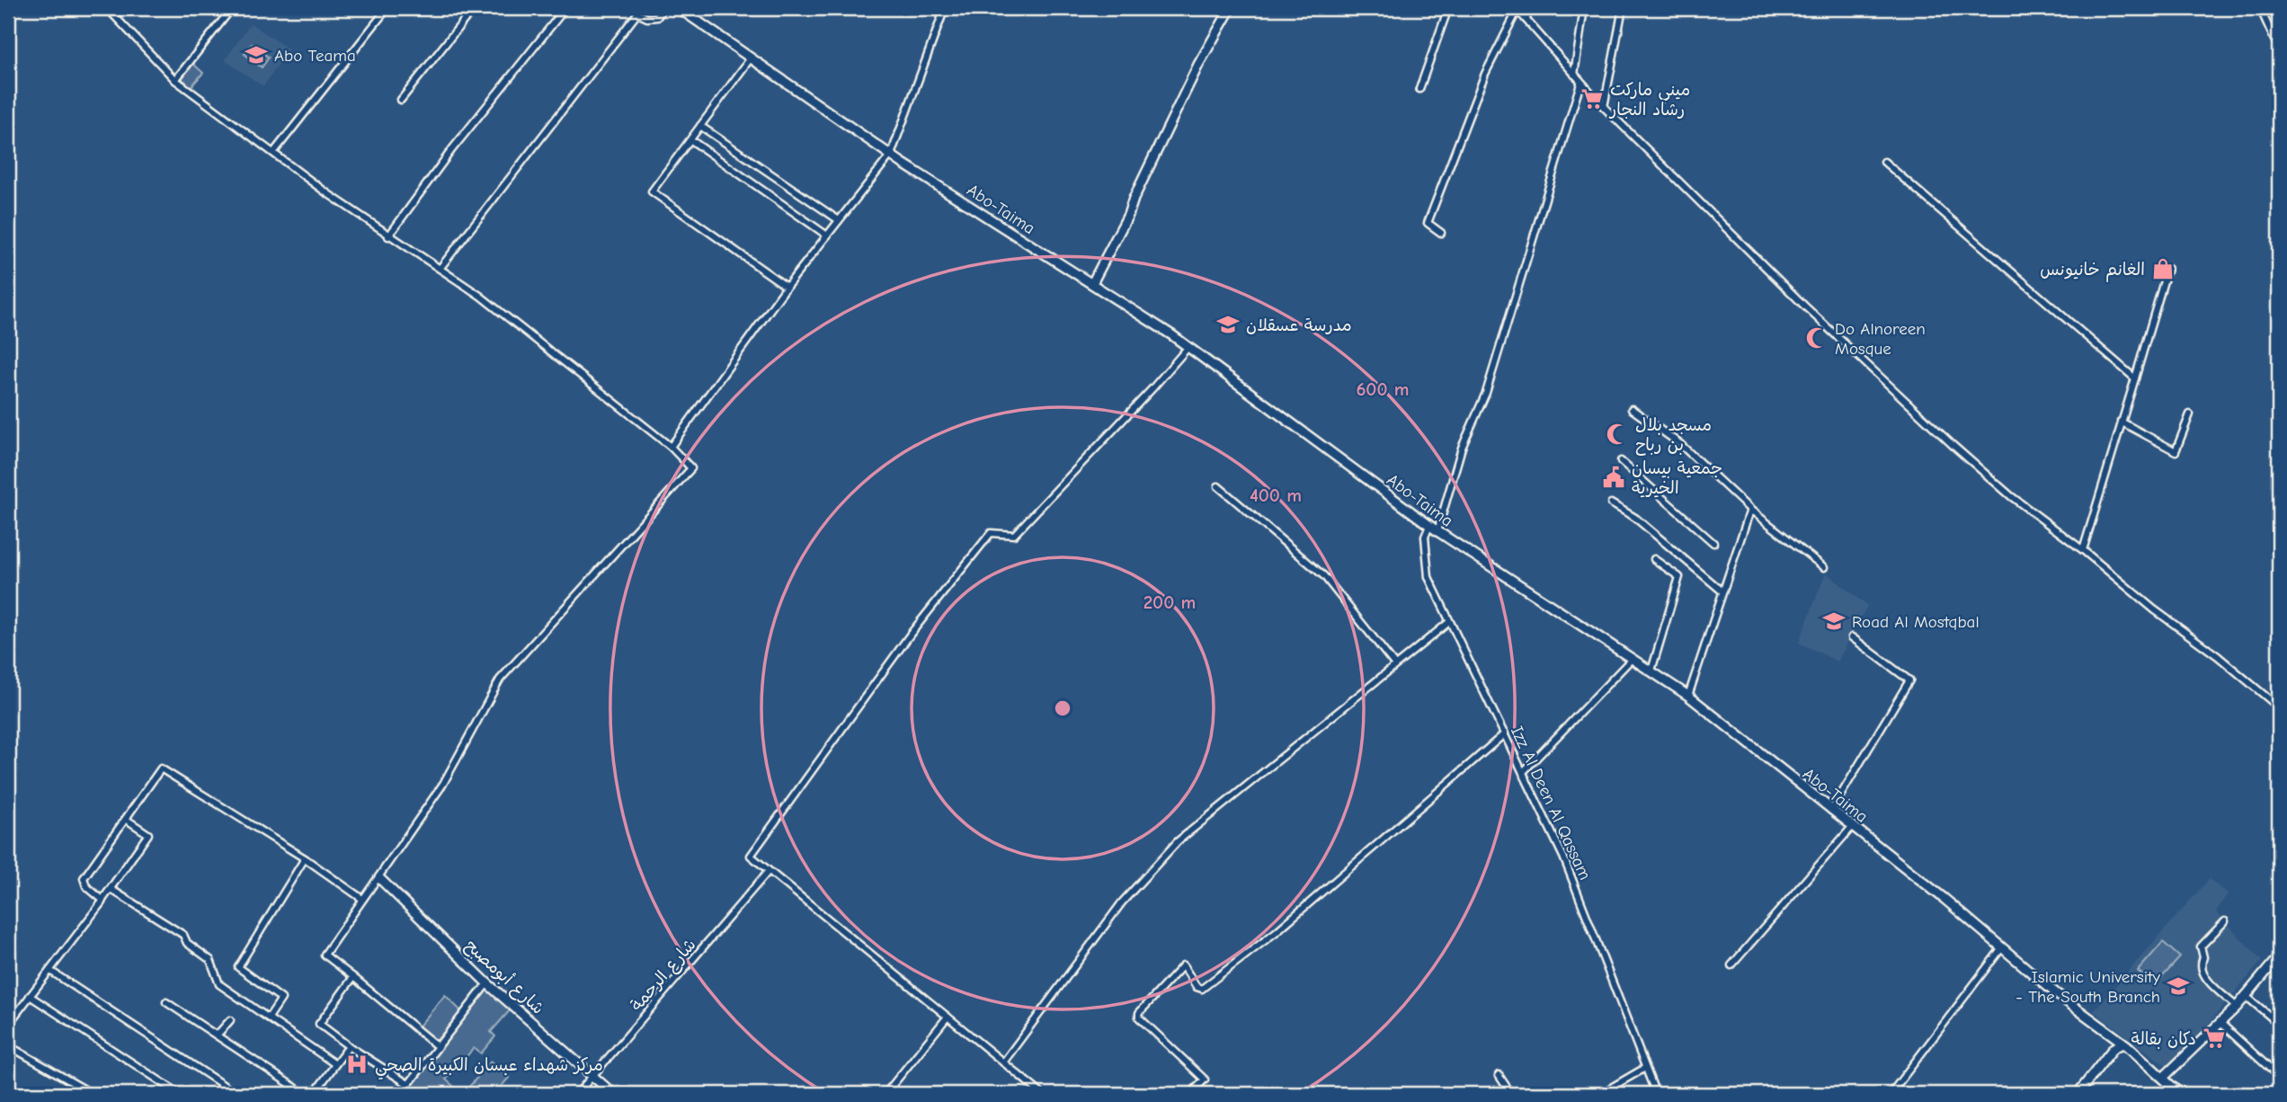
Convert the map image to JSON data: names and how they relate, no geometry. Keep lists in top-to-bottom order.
{
  "streets": {
    "street": [
      "Abo-Taima",
      "Izz Al Deen Al Qassam",
      "شارع الرحمة",
      "شارع أبومصبح"
    ]
  },
  "crossings": [
    ["Abo-Taima", "Izz Al Deen Al Qassam"],
    ["شارع الرحمة", "شارع أبومصبح"]
  ],
  "places": {
    "school or university": [
      "Abo Teama",
      "مدرسة عسقلان",
      "Road Al Mostqbal",
      "Islamic University - The South Branch"
    ],
    "supermarket": ["ميني ماركت رشاد النجار", "دكان بقالة"],
    "shop": ["الغانم خانيونس"],
    "mosque": ["Do Alnoreen Mosque", "مسجد بلال بن رباح"],
    "public building": ["جمعية بيسان الخيرية"],
    "hospital": ["مركز شهداء عبسان الكبيرة الصحي"]
  },
  "rings": ["600 m", "400 m", "200 m"]
}
